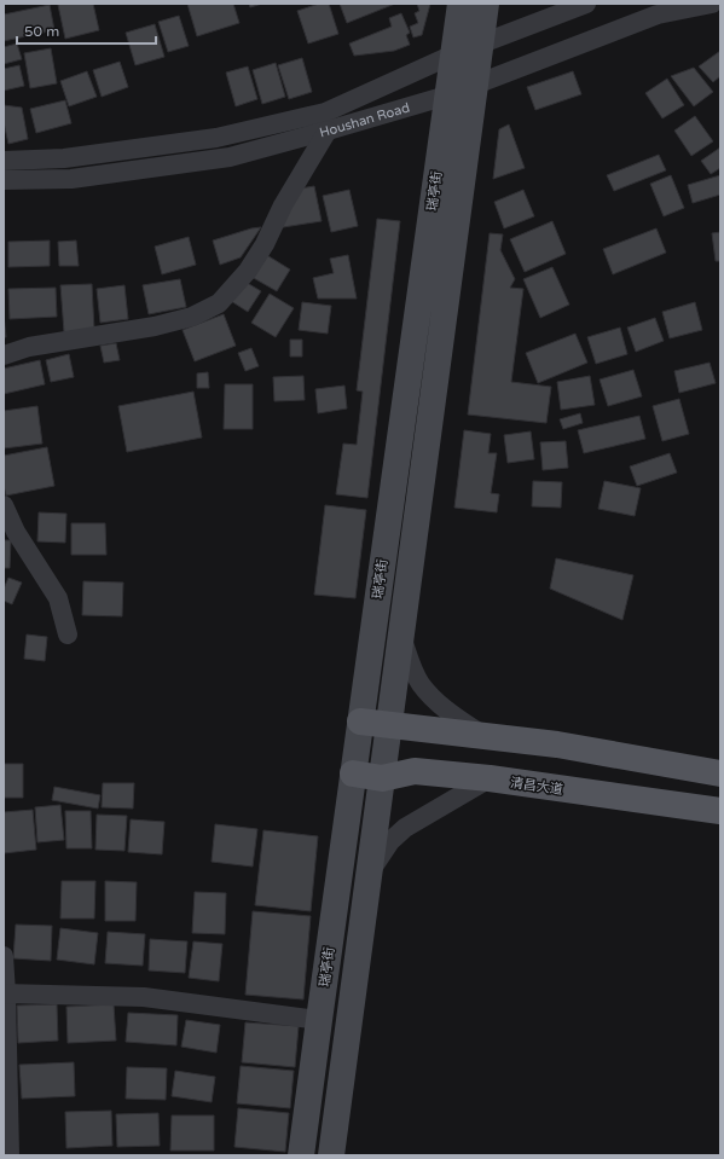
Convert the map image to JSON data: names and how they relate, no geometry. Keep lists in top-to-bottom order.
{
  "streets": {
    "main road": ["瑞亭街", "清昌大道"],
    "street": ["Houshan Road"]
  },
  "crossings": [
    ["Houshan Road", "瑞亭街"],
    ["瑞亭街", "清昌大道"]
  ],
  "scale_bar": "50 m"
}
